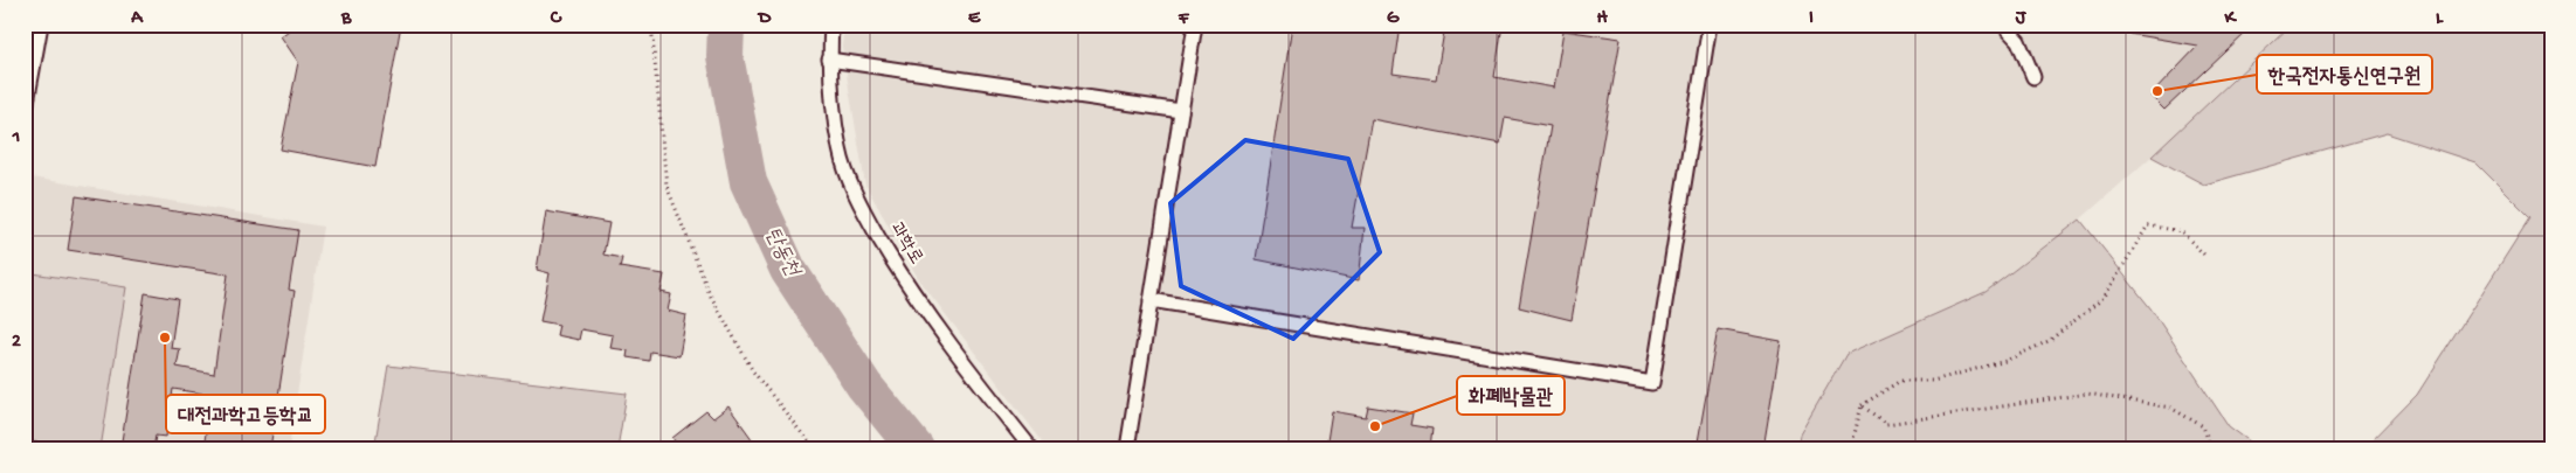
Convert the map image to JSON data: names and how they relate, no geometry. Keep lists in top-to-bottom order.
{
  "streets": {
    "lane": ["과학로"]
  },
  "water": ["탄동천"],
  "places": ["한국전자통신연구원", "대전과학고등학교", "화폐박물관"],
  "grid": {
    "columns": [
      "A",
      "B",
      "C",
      "D",
      "E",
      "F",
      "G",
      "H",
      "I",
      "J",
      "K",
      "L"
    ],
    "rows": ["1", "2"]
  }
}
